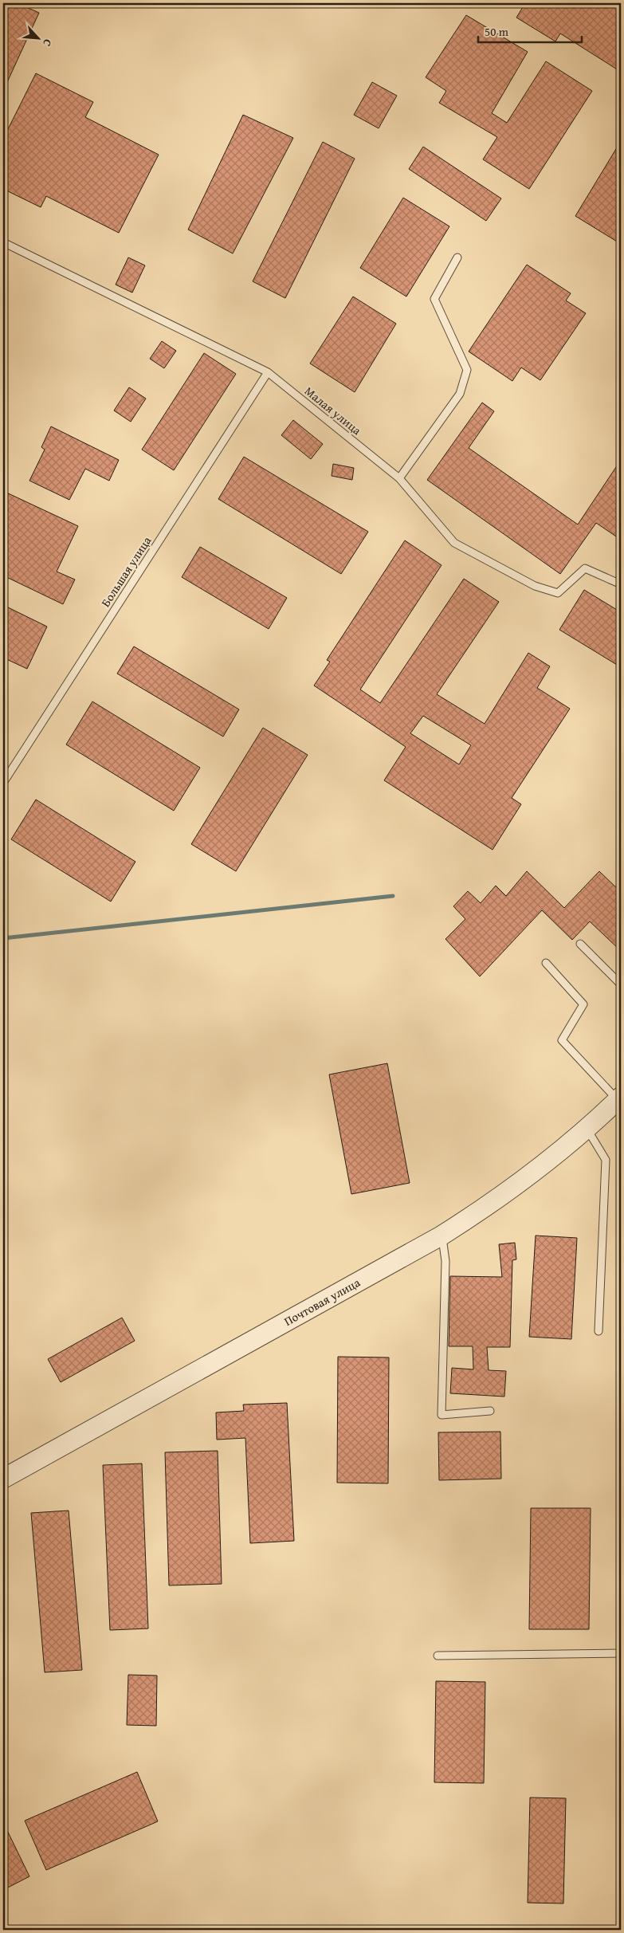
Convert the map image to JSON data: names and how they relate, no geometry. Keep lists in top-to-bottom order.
{
  "streets": {
    "street": ["Почтовая улица"],
    "lane": ["Малая улица", "Большая улица"]
  },
  "crossings": [
    ["Малая улица", "Большая улица"]
  ],
  "scale_bar": "50 m",
  "north": "bottom right"
}
